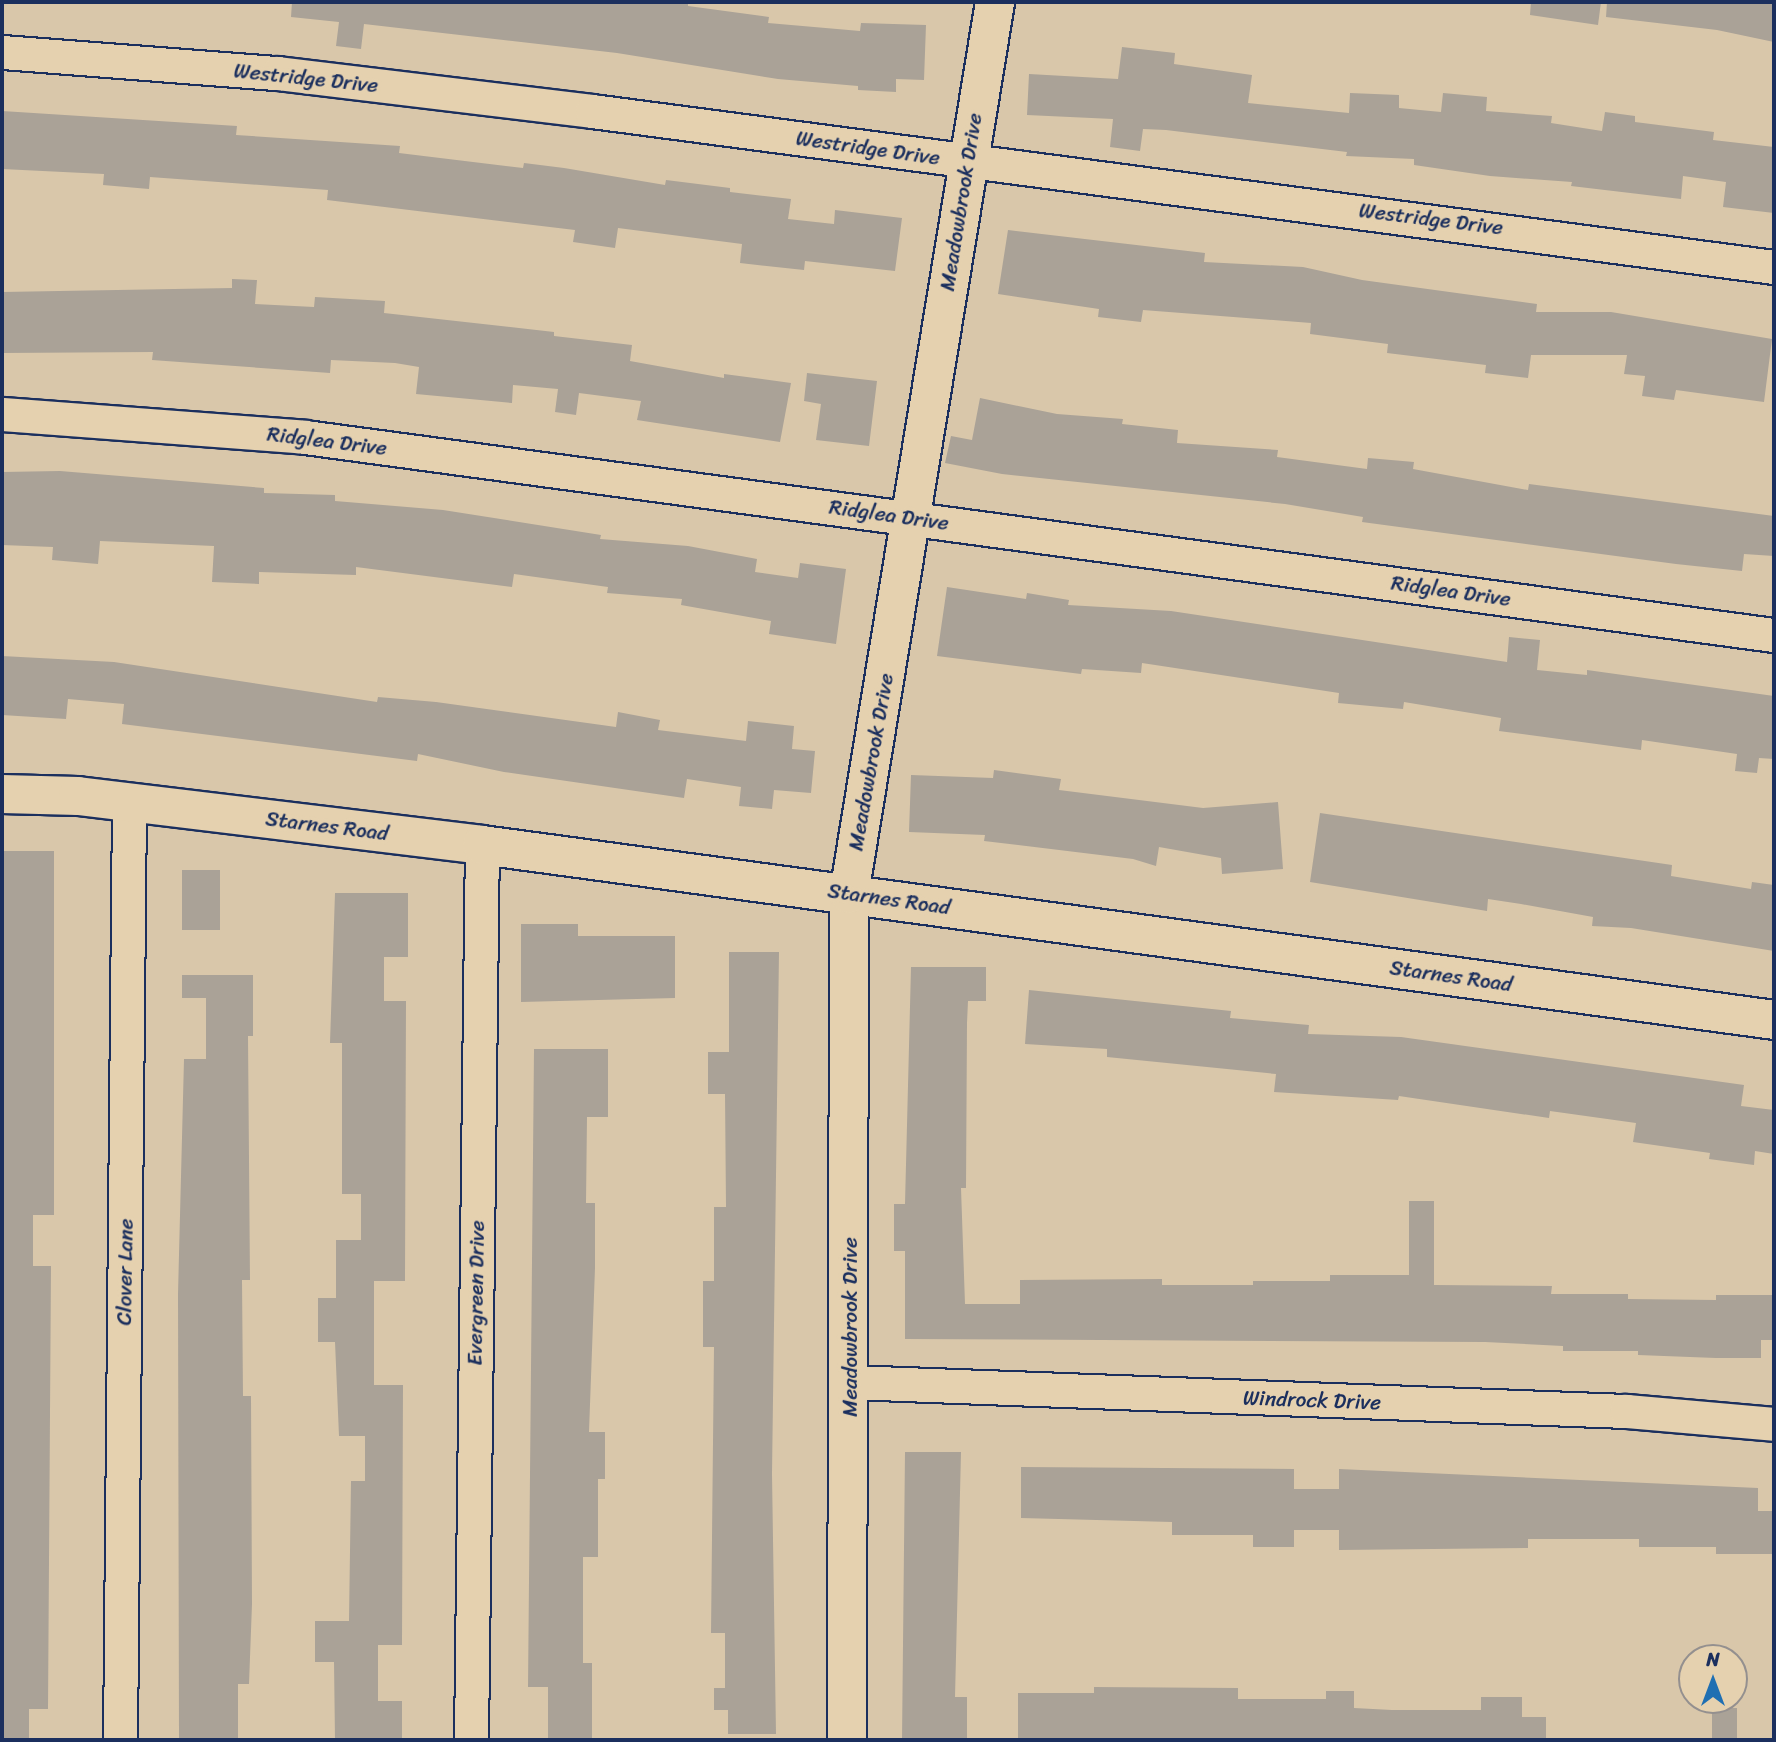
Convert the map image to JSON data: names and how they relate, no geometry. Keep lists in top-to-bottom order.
{
  "streets": {
    "main road": ["Meadowbrook Drive", "Starnes Road"],
    "street": [
      "Westridge Drive",
      "Ridglea Drive",
      "Clover Lane",
      "Evergreen Drive",
      "Windrock Drive"
    ]
  },
  "crossings": [
    ["Westridge Drive", "Meadowbrook Drive"],
    ["Meadowbrook Drive", "Ridglea Drive"],
    ["Meadowbrook Drive", "Starnes Road"],
    ["Meadowbrook Drive", "Windrock Drive"],
    ["Starnes Road", "Clover Lane"],
    ["Starnes Road", "Evergreen Drive"]
  ],
  "north": "top"
}
